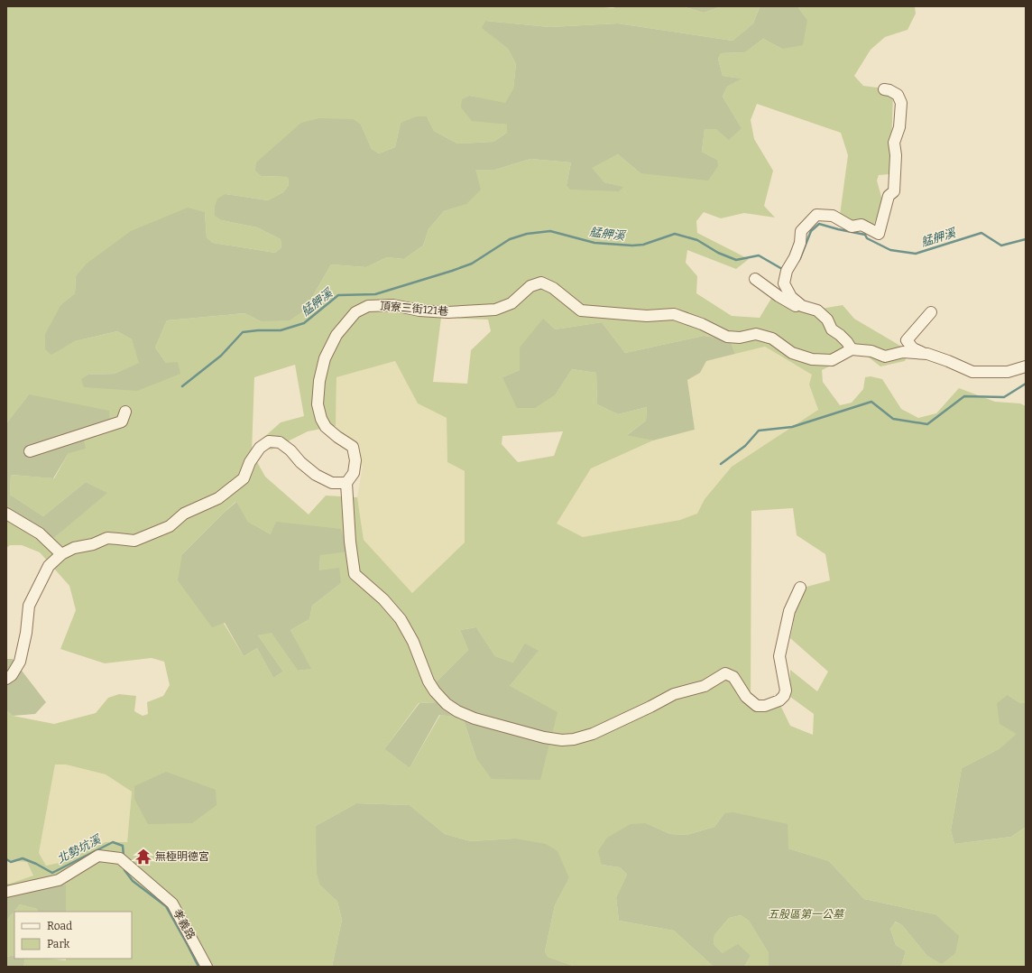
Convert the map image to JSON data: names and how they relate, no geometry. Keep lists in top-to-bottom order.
{
  "streets": {
    "street": ["頂寮三街121巷", "孝義路"]
  },
  "water": ["艋舺溪", "北勢坑溪"],
  "parks": ["五股區第一公墓"],
  "places": {
    "temple": ["無極明德宮"]
  },
  "legend": ["Road", "Park"]
}
